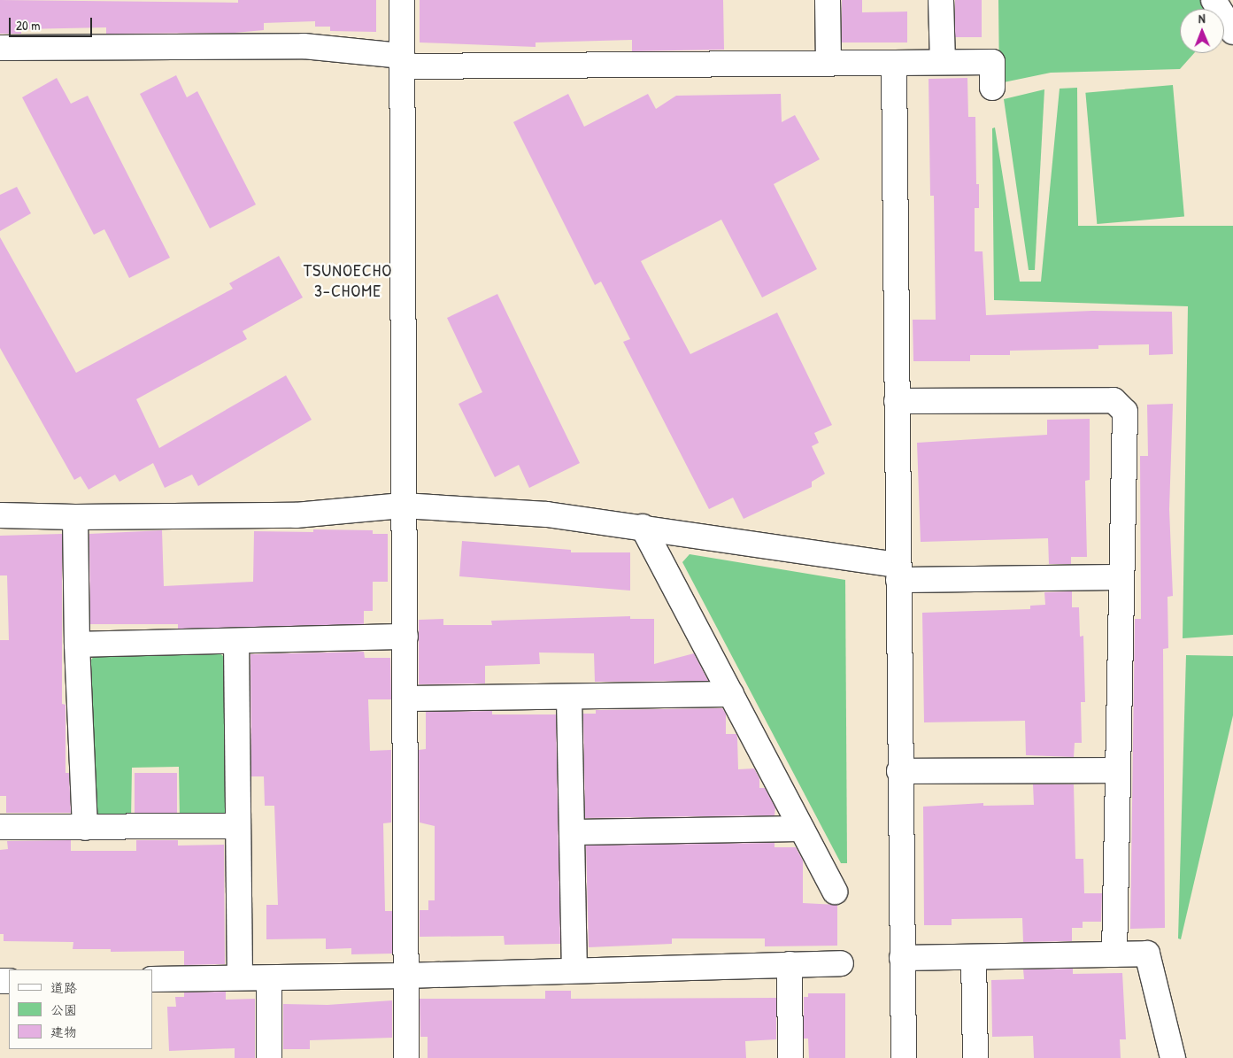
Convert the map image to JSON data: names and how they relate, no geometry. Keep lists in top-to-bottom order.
{
  "districts": ["TSUNOECHO 3-CHOME"],
  "legend": ["道路", "公園", "建物"],
  "scale_bar": "20 m",
  "north": "top"
}
